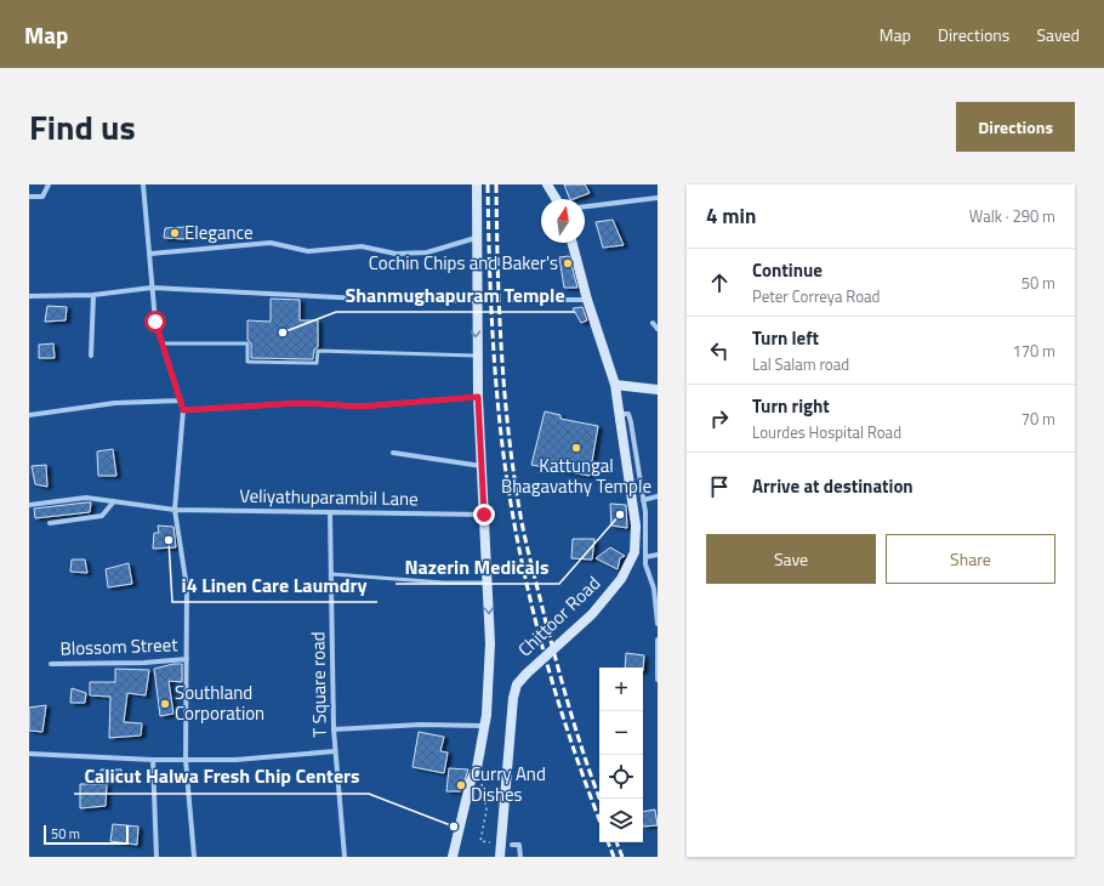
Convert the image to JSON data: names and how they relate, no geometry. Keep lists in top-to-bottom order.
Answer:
{
  "streets": {
    "street": [
      "Veliyathuparambil Lane",
      "Chittoor Road",
      "Blossom Street",
      "T Square road"
    ]
  },
  "crossings": [
    ["Veliyathuparambil Lane", "T Square road"]
  ],
  "places": [
    "Elegance",
    "Cochin Chips and Baker's",
    "Shanmughapuram Temple",
    "Kattungal Bhagavathy Temple",
    "Nazerin Medicals",
    "i4 Linen Care Laumdry",
    "Southland Corporation",
    "Curry And Dishes",
    "Calicut Halwa Fresh Chip Centers"
  ],
  "scale_bar": "50 m",
  "north": "top",
  "page": {
    "header": "Map",
    "nav": ["Map", "Directions", "Saved"],
    "title": "Find us",
    "buttons": [
      "Directions",
      ["Save", "Share"]
    ],
    "heading": ["4 min", "Walk · 290 m"],
    "list": [
      ["Continue", "Peter Correya Road", "50 m"],
      ["Turn left", "Lal Salam road", "170 m"],
      ["Turn right", "Lourdes Hospital Road", "70 m"],
      "Arrive at destination"
    ],
    "map_buttons": ["+", "−"],
    "scale": "50 m"
  }
}
